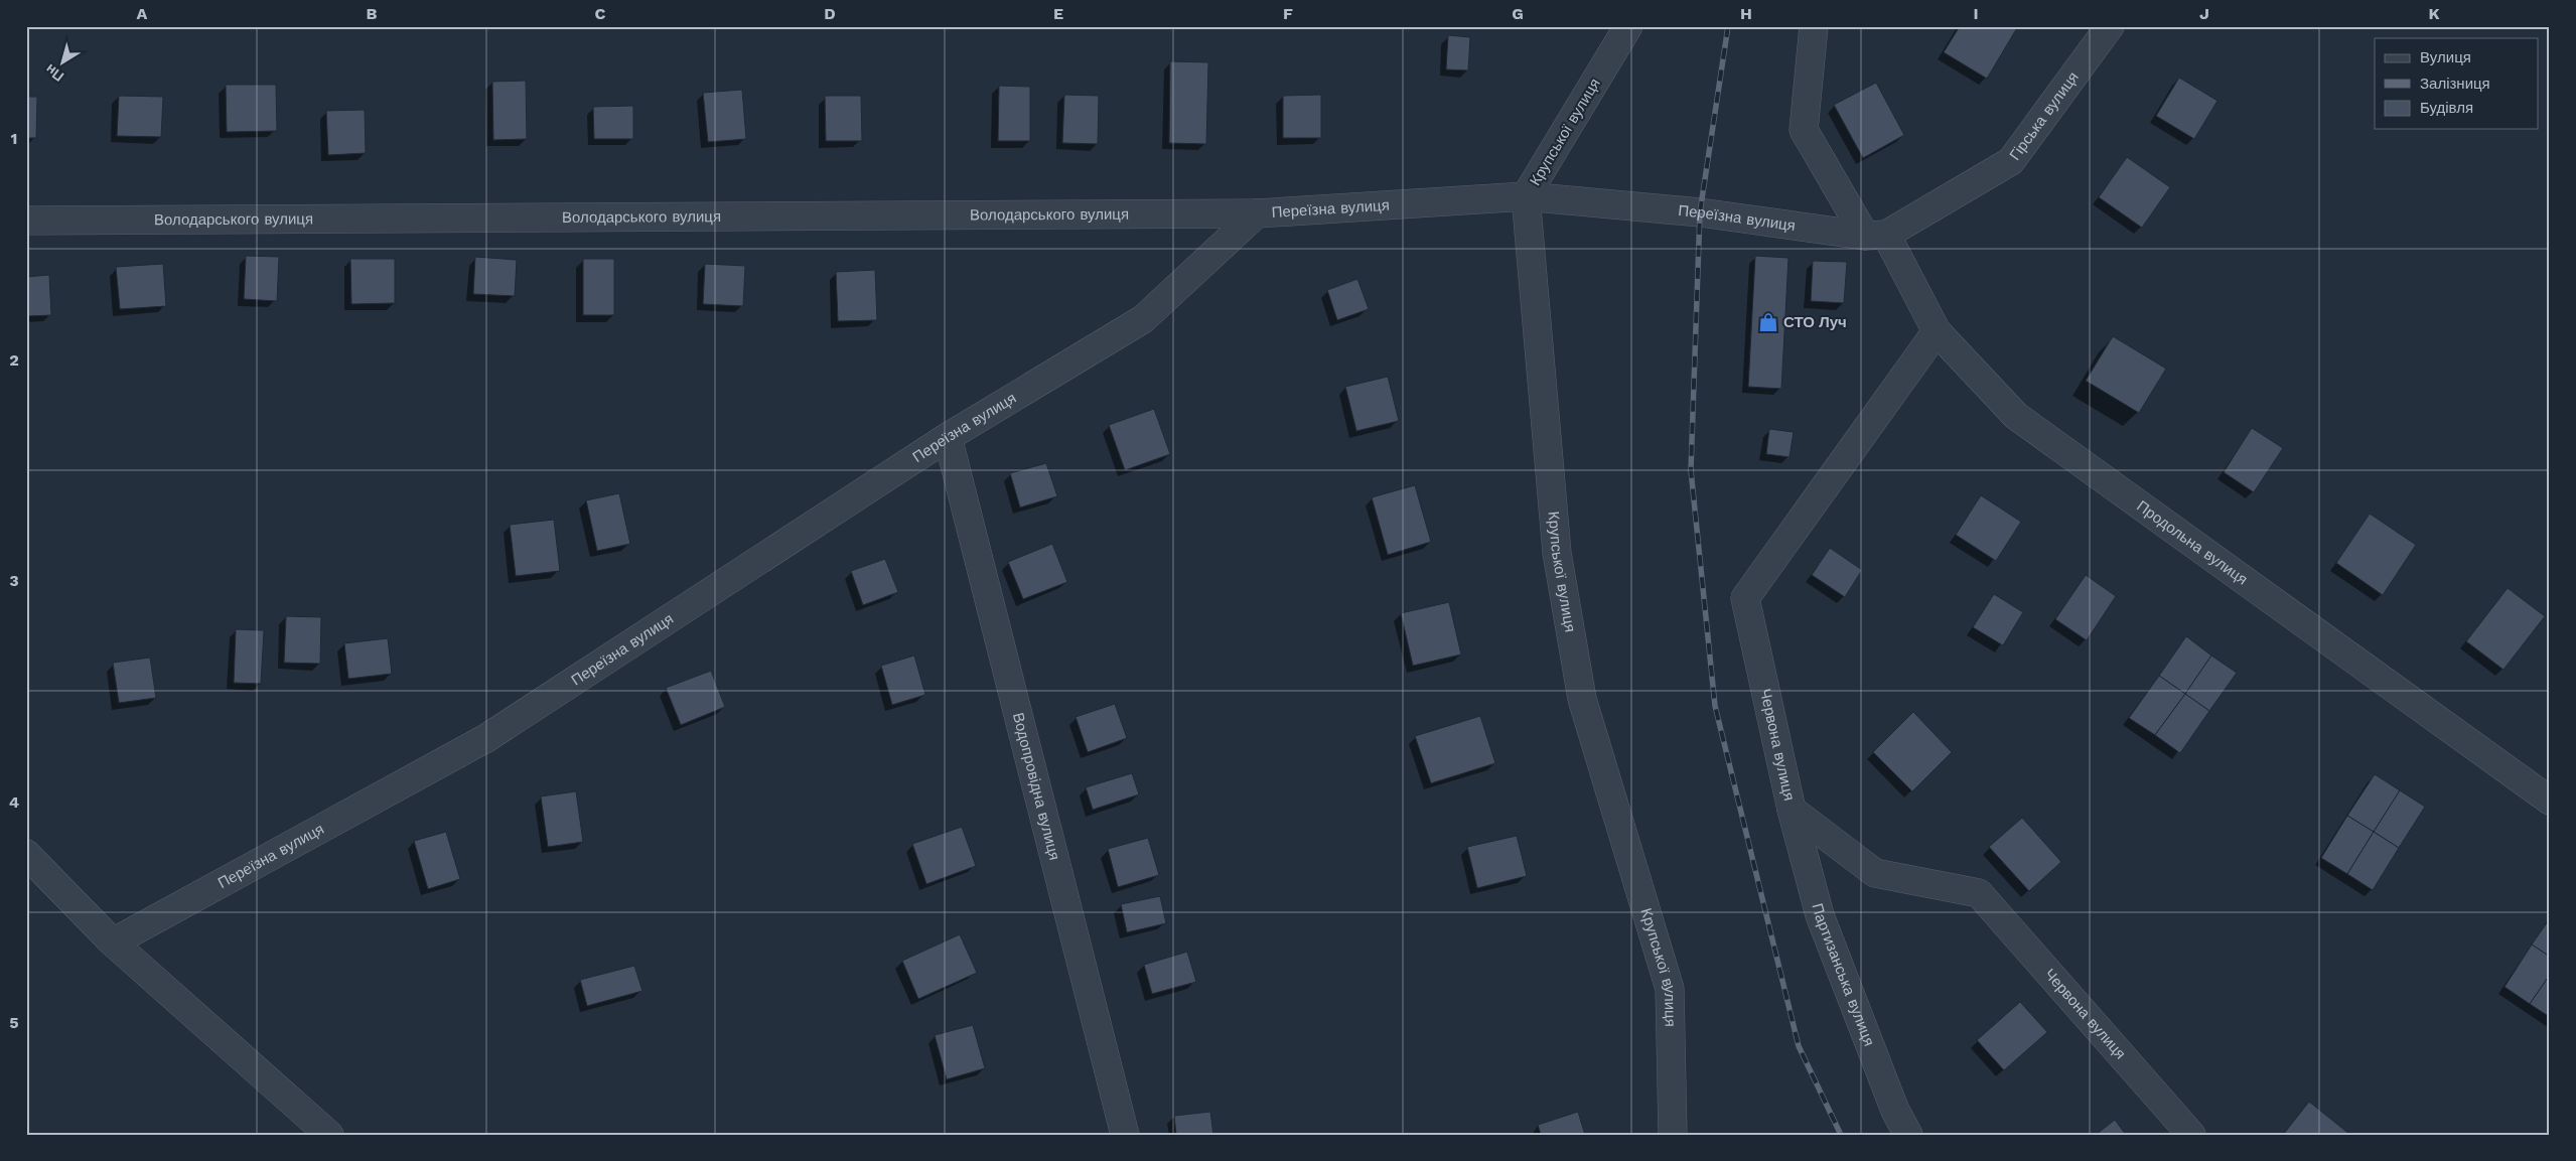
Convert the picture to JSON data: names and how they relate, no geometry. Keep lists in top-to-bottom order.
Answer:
{
  "streets": {
    "street": [
      "Гірська вулиця",
      "Крупської вулиця",
      "Переїзна вулиця",
      "Володарського вулиця",
      "Продольна вулиця",
      "Червона вулиця",
      "Водопровідна вулиця",
      "Партизанська вулиця"
    ]
  },
  "crossings": [
    ["Гірська вулиця", "Переїзна вулиця"],
    ["Гірська вулиця", "Продольна вулиця"],
    ["Крупської вулиця", "Переїзна вулиця"],
    ["Переїзна вулиця", "Володарського вулиця"],
    ["Переїзна вулиця", "Продольна вулиця"],
    ["Переїзна вулиця", "Водопровідна вулиця"],
    ["Продольна вулиця", "Червона вулиця"],
    ["Червона вулиця", "Партизанська вулиця"]
  ],
  "places": {
    "shop": ["СТО Луч"]
  },
  "legend": ["Вулиця", "Залізниця", "Будівля"],
  "north": "bottom left",
  "grid": {
    "columns": [
      "A",
      "B",
      "C",
      "D",
      "E",
      "F",
      "G",
      "H",
      "I",
      "J",
      "K"
    ],
    "rows": [
      "1",
      "2",
      "3",
      "4",
      "5"
    ]
  }
}
